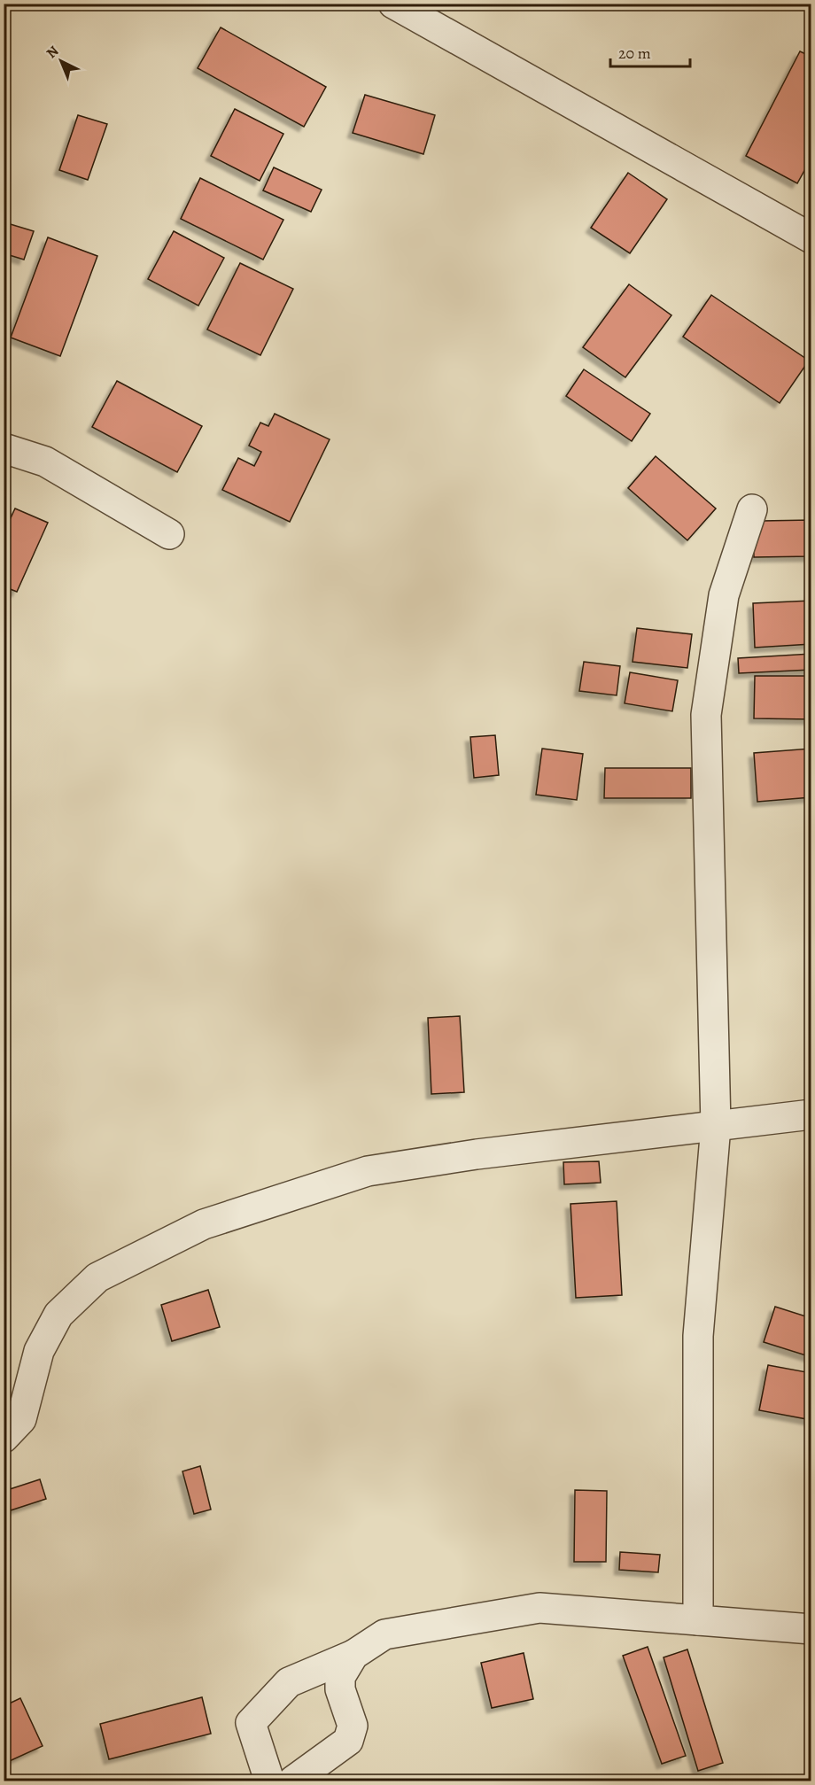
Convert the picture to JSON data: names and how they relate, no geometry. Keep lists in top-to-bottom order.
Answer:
{
  "scale_bar": "20 m",
  "north": "top left"
}
